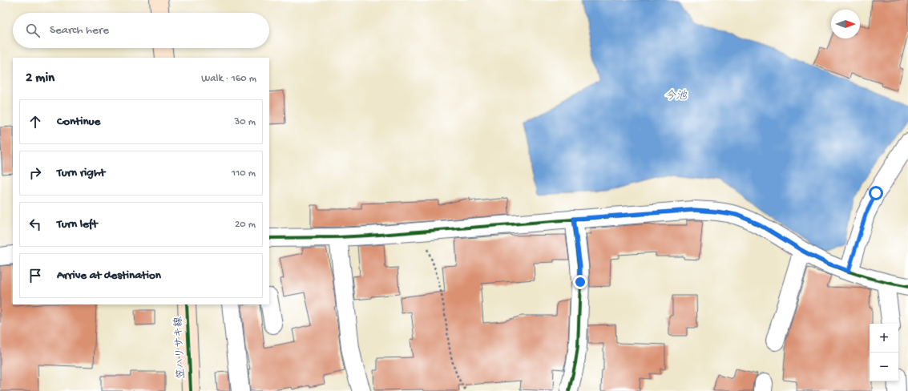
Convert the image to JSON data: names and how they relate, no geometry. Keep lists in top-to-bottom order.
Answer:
{
  "streets": {
    "street": ["笠ハリサキ線"]
  },
  "water": ["今池"],
  "north": "right",
  "page": {
    "search": "Search here",
    "heading": ["2 min", "Walk · 160 m"],
    "list": [
      ["Continue", "30 m"],
      ["Turn right", "110 m"],
      ["Turn left", "20 m"],
      "Arrive at destination"
    ],
    "map_buttons": ["+", "−"]
  }
}
